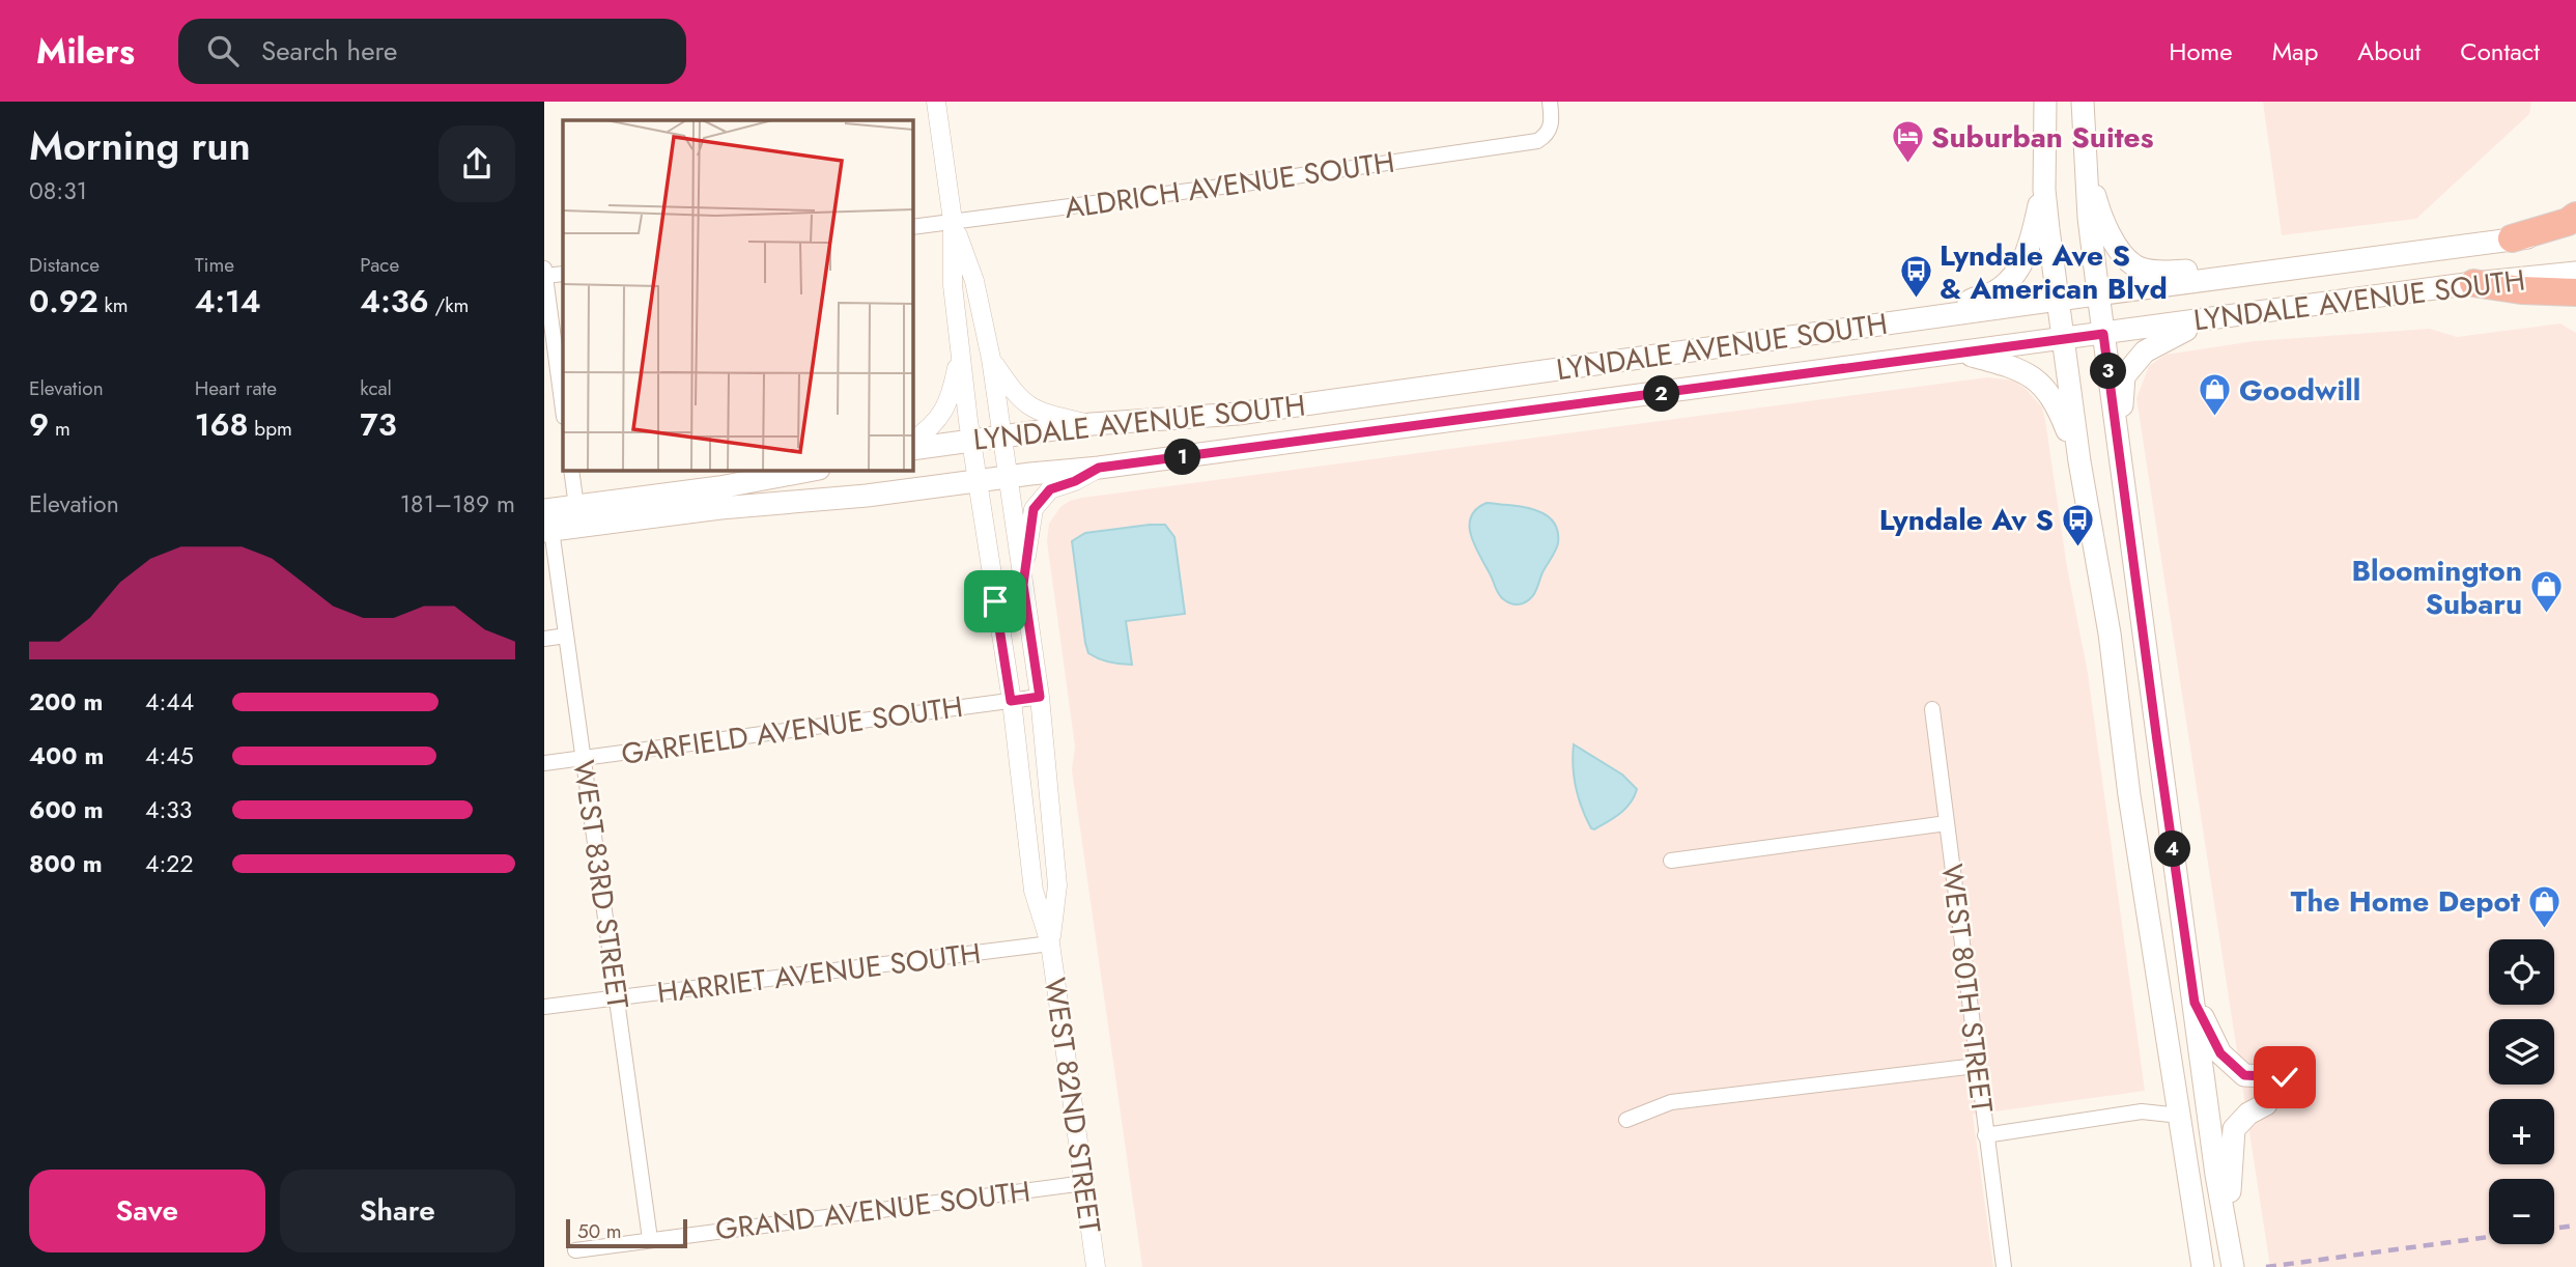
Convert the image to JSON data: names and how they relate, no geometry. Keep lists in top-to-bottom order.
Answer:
{
  "streets": {
    "main road": ["LYNDALE AVENUE SOUTH"],
    "street": [
      "ALDRICH AVENUE SOUTH",
      "GARFIELD AVENUE SOUTH",
      "WEST 83RD STREET",
      "HARRIET AVENUE SOUTH",
      "WEST 80TH STREET",
      "WEST 82ND STREET",
      "GRAND AVENUE SOUTH"
    ]
  },
  "crossings": [
    ["ALDRICH AVENUE SOUTH", "WEST 82ND STREET"],
    ["LYNDALE AVENUE SOUTH", "WEST 83RD STREET"],
    ["LYNDALE AVENUE SOUTH", "WEST 82ND STREET"],
    ["GARFIELD AVENUE SOUTH", "WEST 83RD STREET"],
    ["GARFIELD AVENUE SOUTH", "WEST 82ND STREET"],
    ["WEST 83RD STREET", "HARRIET AVENUE SOUTH"],
    ["WEST 83RD STREET", "GRAND AVENUE SOUTH"],
    ["HARRIET AVENUE SOUTH", "WEST 82ND STREET"],
    ["WEST 82ND STREET", "GRAND AVENUE SOUTH"]
  ],
  "places": {
    "hotel": ["Suburban Suites"],
    "bus stop": ["Lyndale Ave S & American Blvd", "Lyndale Av S"],
    "shop": ["Goodwill", "Bloomington Subaru", "The Home Depot"]
  },
  "scale_bar": "50 m",
  "page": {
    "header": "Milers",
    "search": "Search here",
    "nav": [
      "Home",
      "Map",
      "About",
      "Contact"
    ],
    "heading": ["Morning run", "08:31"],
    "stats": [
      ["Distance", "0.92 km"],
      ["Time", "4:14"],
      ["Pace", "4:36 /km"],
      ["Elevation", "9 m"],
      ["Heart rate", "168 bpm"],
      ["kcal", "73"]
    ],
    "pins": [
      "3",
      "2",
      "1",
      "4"
    ],
    "chart": ["Elevation", "181–189 m"],
    "list": [
      {
        "name": "200 m",
        "note": "4:44"
      },
      {
        "name": "400 m",
        "note": "4:45"
      },
      {
        "name": "600 m",
        "note": "4:33"
      },
      {
        "name": "800 m",
        "note": "4:22"
      }
    ],
    "map_buttons": ["+", "−"],
    "buttons": ["Save", "Share"],
    "scale": "50 m"
  }
}
